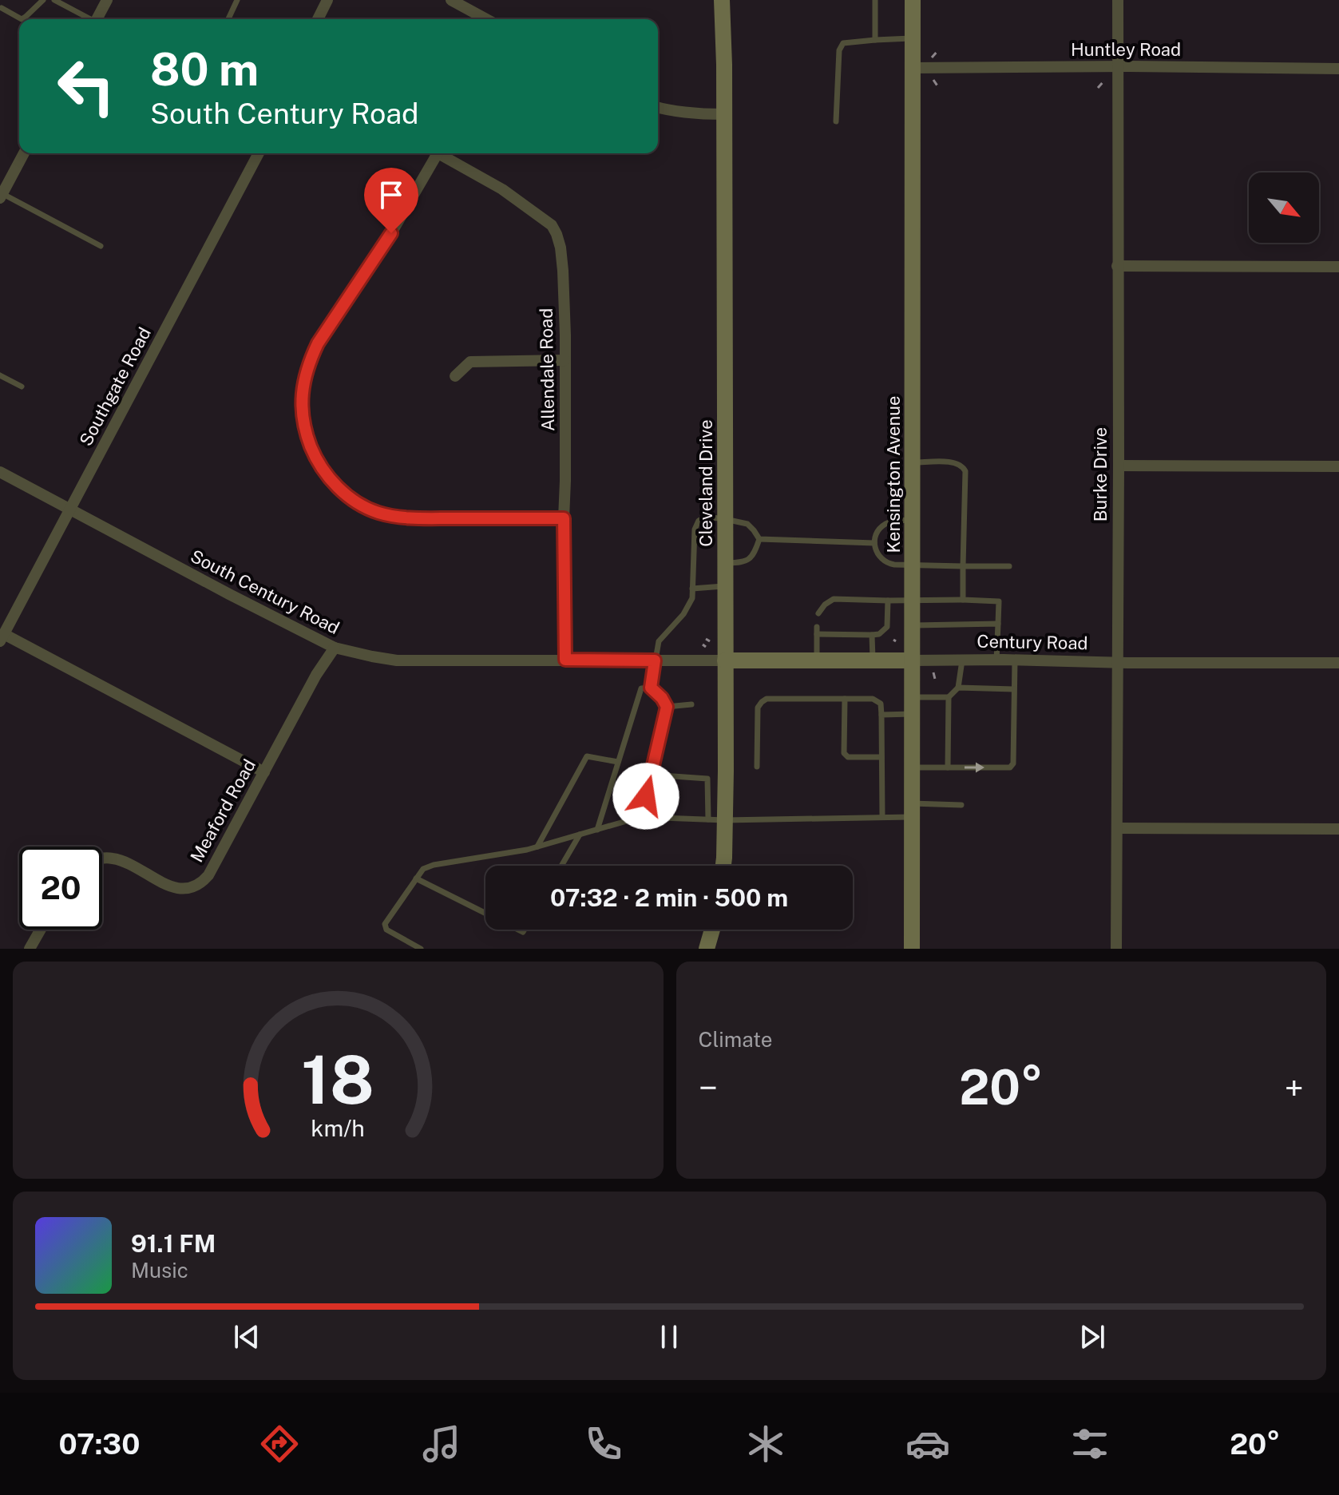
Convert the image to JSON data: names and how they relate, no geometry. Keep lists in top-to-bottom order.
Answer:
{
  "streets": {
    "street": [
      "Huntley Road",
      "Allendale Road",
      "Southgate Road",
      "Kensington Avenue",
      "Burke Drive",
      "Cleveland Drive",
      "South Century Road",
      "Century Road",
      "Meaford Road"
    ]
  },
  "crossings": [
    ["Huntley Road", "Kensington Avenue"],
    ["Huntley Road", "Burke Drive"],
    ["Allendale Road", "South Century Road"],
    ["Southgate Road", "South Century Road"],
    ["Kensington Avenue", "Century Road"],
    ["Burke Drive", "Century Road"],
    ["Cleveland Drive", "South Century Road"],
    ["Cleveland Drive", "Century Road"],
    ["South Century Road", "Century Road"],
    ["South Century Road", "Meaford Road"]
  ],
  "north": "bottom right",
  "page": {
    "turn": ["80 m", "South Century Road"],
    "limit": "20",
    "trip": "07:32 · 2 min · 500 m",
    "tile": "Climate",
    "heat": ["−", "20°", "+"],
    "song": ["91.1 FM", "Music"],
    "tabs": ["07:30", "20°"],
    "gauge": ["18", "km/h"]
  }
}
